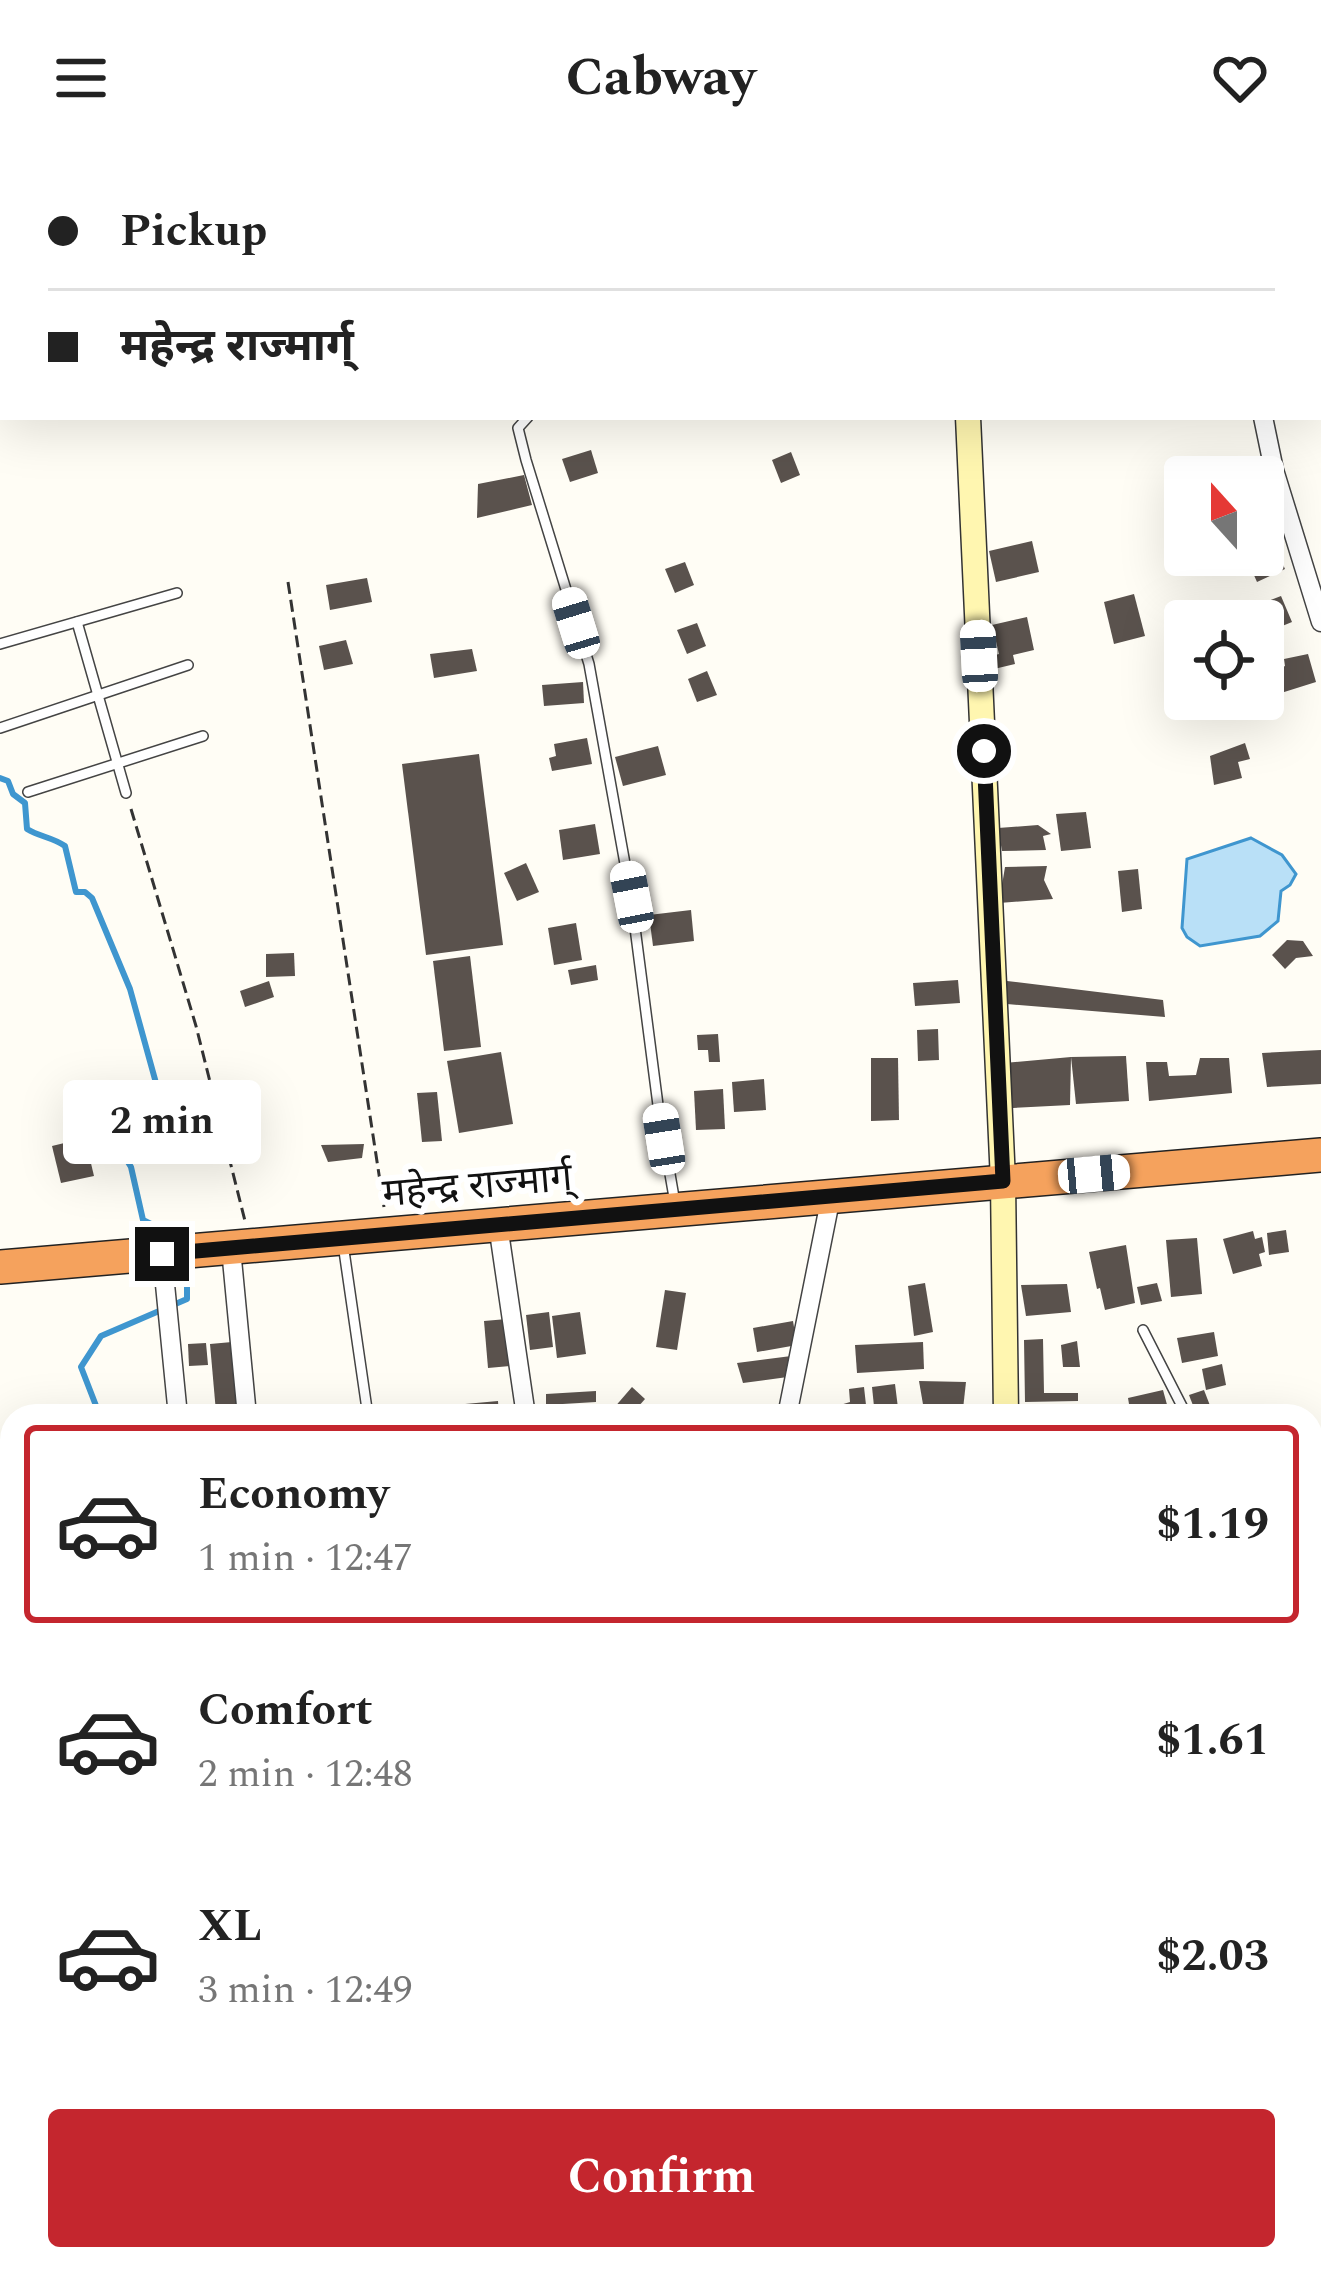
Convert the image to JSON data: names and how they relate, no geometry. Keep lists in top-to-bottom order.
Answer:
{
  "streets": {
    "highway": ["महेन्द्र राज्मार्ग्"]
  },
  "north": "top",
  "page": {
    "header": "Cabway",
    "banner": ["Pickup", "महेन्द्र राज्मार्ग्"],
    "bubble": "2 min",
    "list": [
      {
        "name": "Economy",
        "note": "1 min · 12:47",
        "value": "$1.19"
      },
      {
        "name": "Comfort",
        "note": "2 min · 12:48",
        "value": "$1.61"
      },
      {
        "name": "XL",
        "note": "3 min · 12:49",
        "value": "$2.03"
      }
    ],
    "buttons": "Confirm"
  }
}
